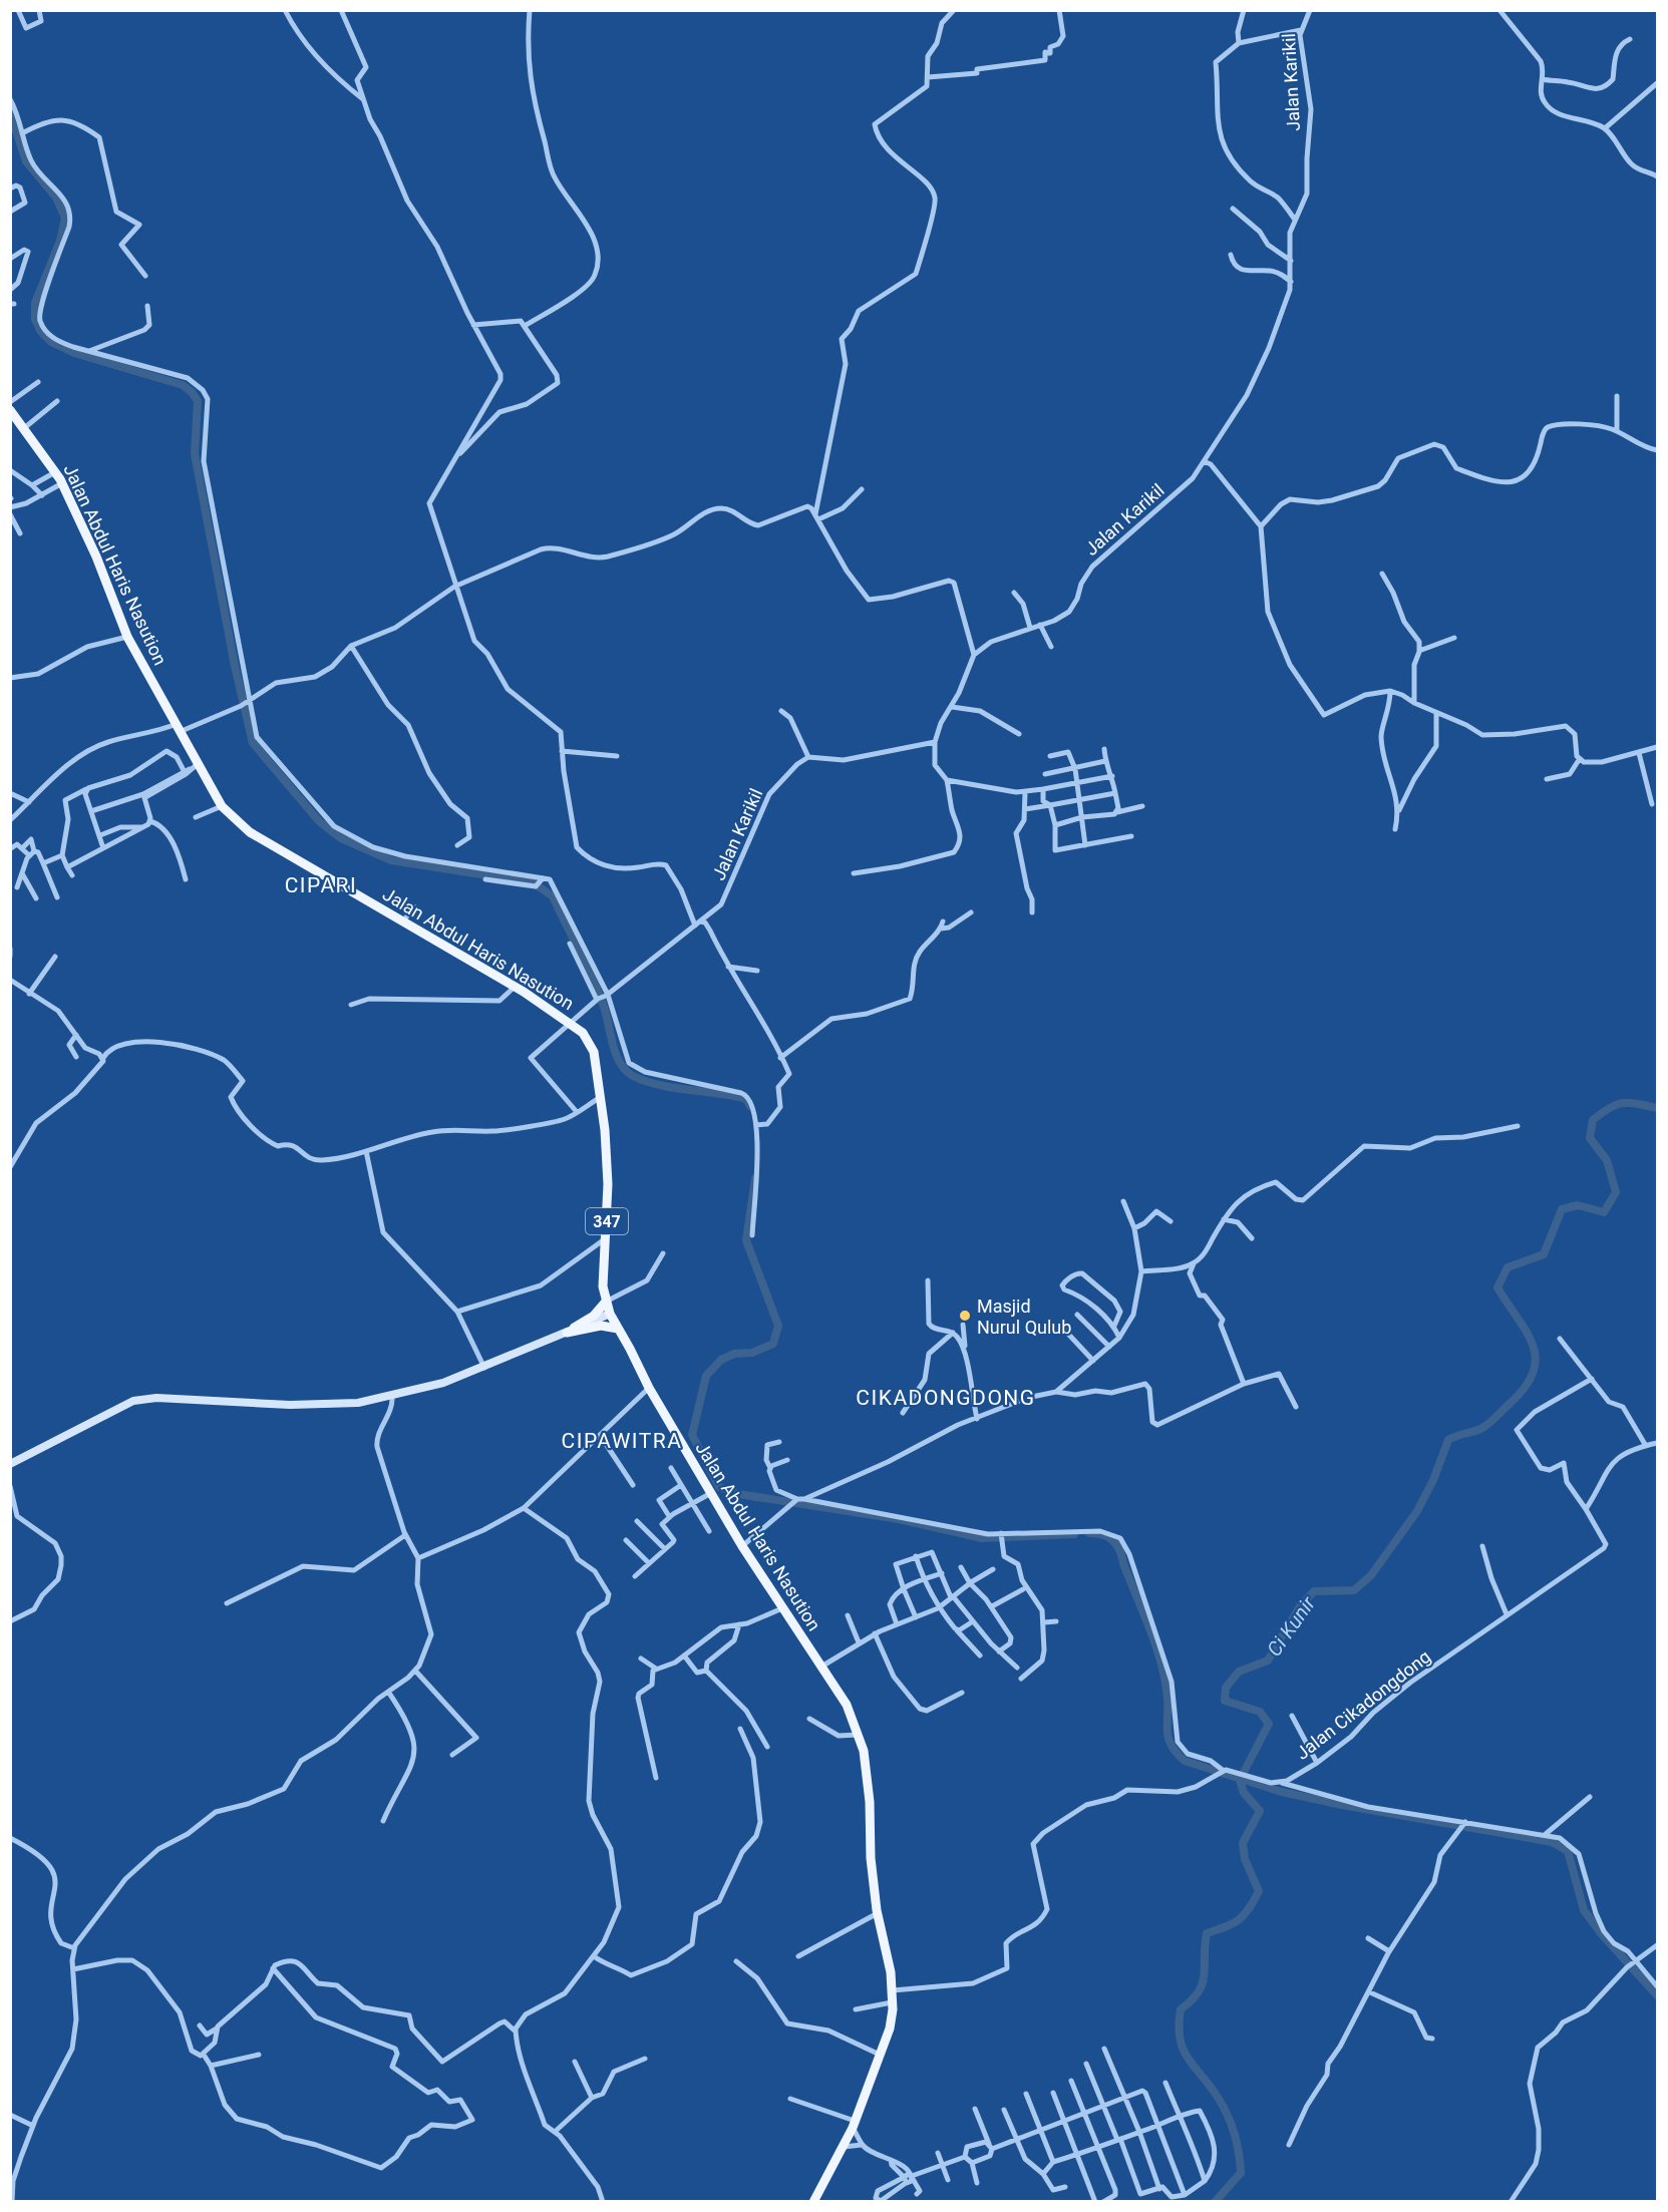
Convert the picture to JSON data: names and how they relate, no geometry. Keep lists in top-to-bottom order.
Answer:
{
  "streets": {
    "main road": ["Jalan Abdul Haris Nasution", "347"],
    "street": ["Jalan Karikil", "Jalan Cikadongdong"]
  },
  "districts": ["CIPARI", "CIKADONGDONG", "CIPAWITRA"],
  "water": ["Ci Kunir"],
  "places": ["Masjid Nurul Qulub"]
}
